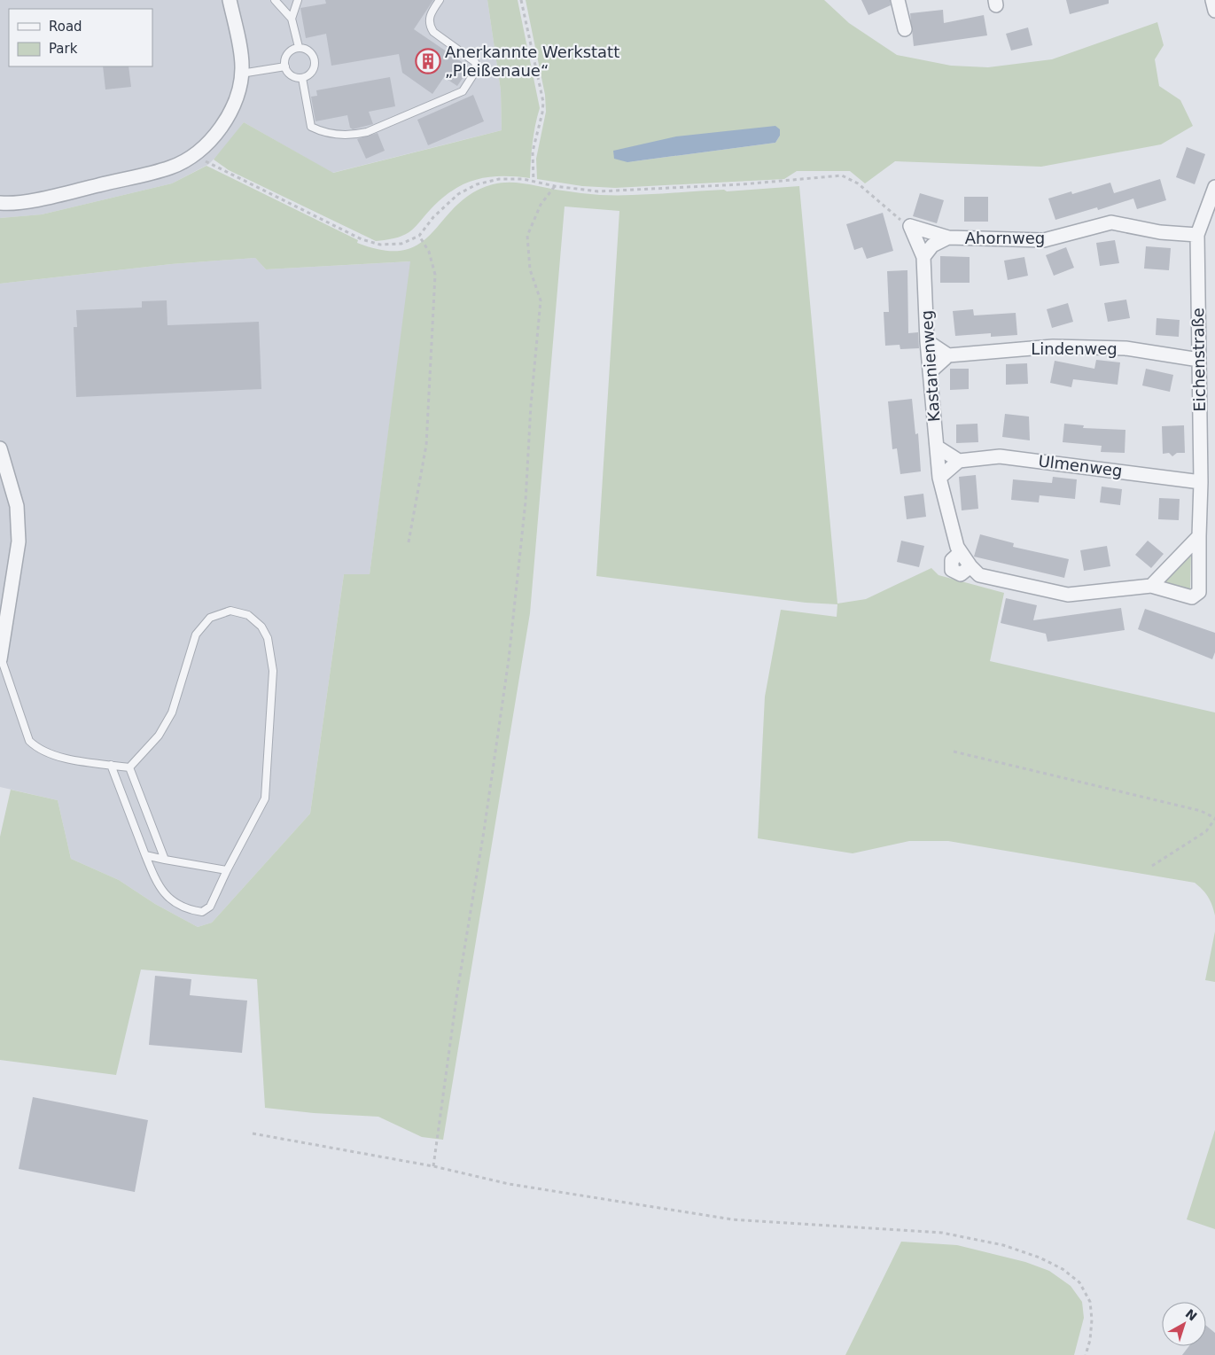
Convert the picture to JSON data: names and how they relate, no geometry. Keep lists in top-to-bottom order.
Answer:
{
  "streets": {
    "street": [
      "Ahornweg",
      "Lindenweg",
      "Eichenstraße",
      "Kastanienweg",
      "Ulmenweg"
    ]
  },
  "crossings": [
    ["Ahornweg", "Eichenstraße"],
    ["Ahornweg", "Kastanienweg"],
    ["Lindenweg", "Eichenstraße"],
    ["Eichenstraße", "Kastanienweg"],
    ["Eichenstraße", "Ulmenweg"]
  ],
  "places": {
    "building": ["Anerkannte Werkstatt „Pleißenaue“"]
  },
  "legend": ["Road", "Park"],
  "north": "top right"
}
